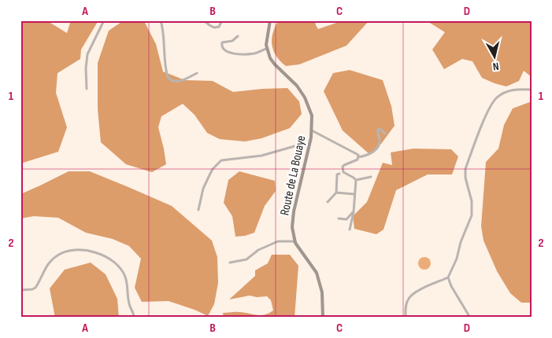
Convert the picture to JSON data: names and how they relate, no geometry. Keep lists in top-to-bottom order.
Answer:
{
  "streets": {
    "main road": ["Route de La Bouaye"]
  },
  "north": "bottom",
  "grid": {
    "columns": [
      "A",
      "B",
      "C",
      "D"
    ],
    "rows": ["1", "2"]
  }
}
